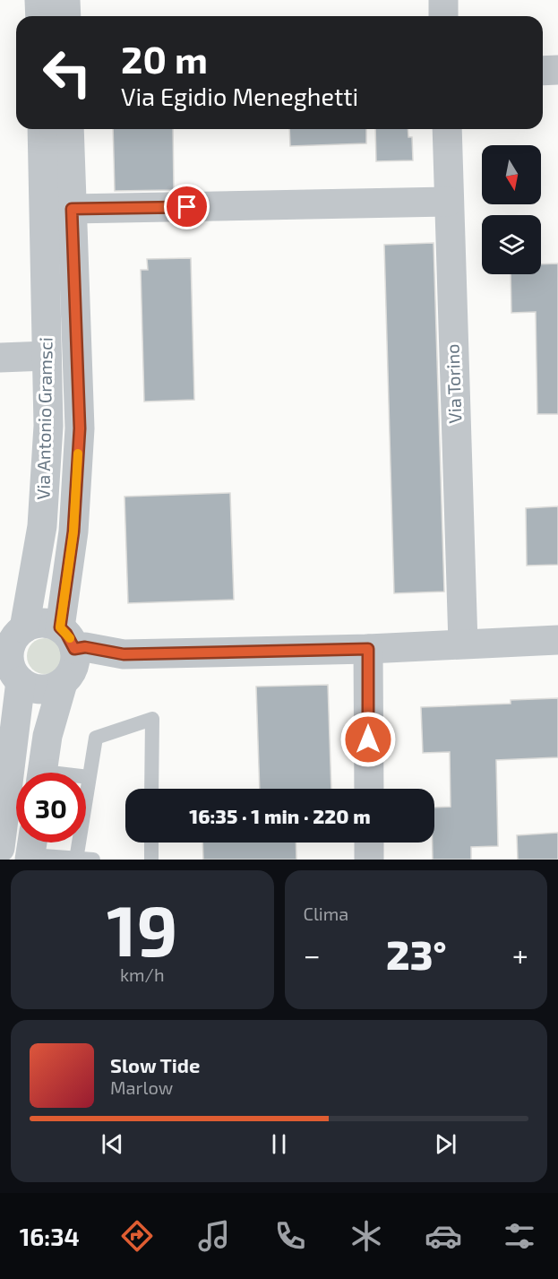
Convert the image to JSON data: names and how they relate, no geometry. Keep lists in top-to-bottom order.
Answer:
{
  "streets": {
    "street": ["Via Torino", "Via Antonio Gramsci"]
  },
  "north": "bottom",
  "page": {
    "turn": ["20 m", "Via Egidio Meneghetti"],
    "limit": "30",
    "trip": "16:35 · 1 min · 220 m",
    "tile": [
      ["19", "km/h"],
      "Clima"
    ],
    "heat": ["−", "23°", "+"],
    "song": ["Slow Tide", "Marlow"],
    "tabs": "16:34"
  }
}
